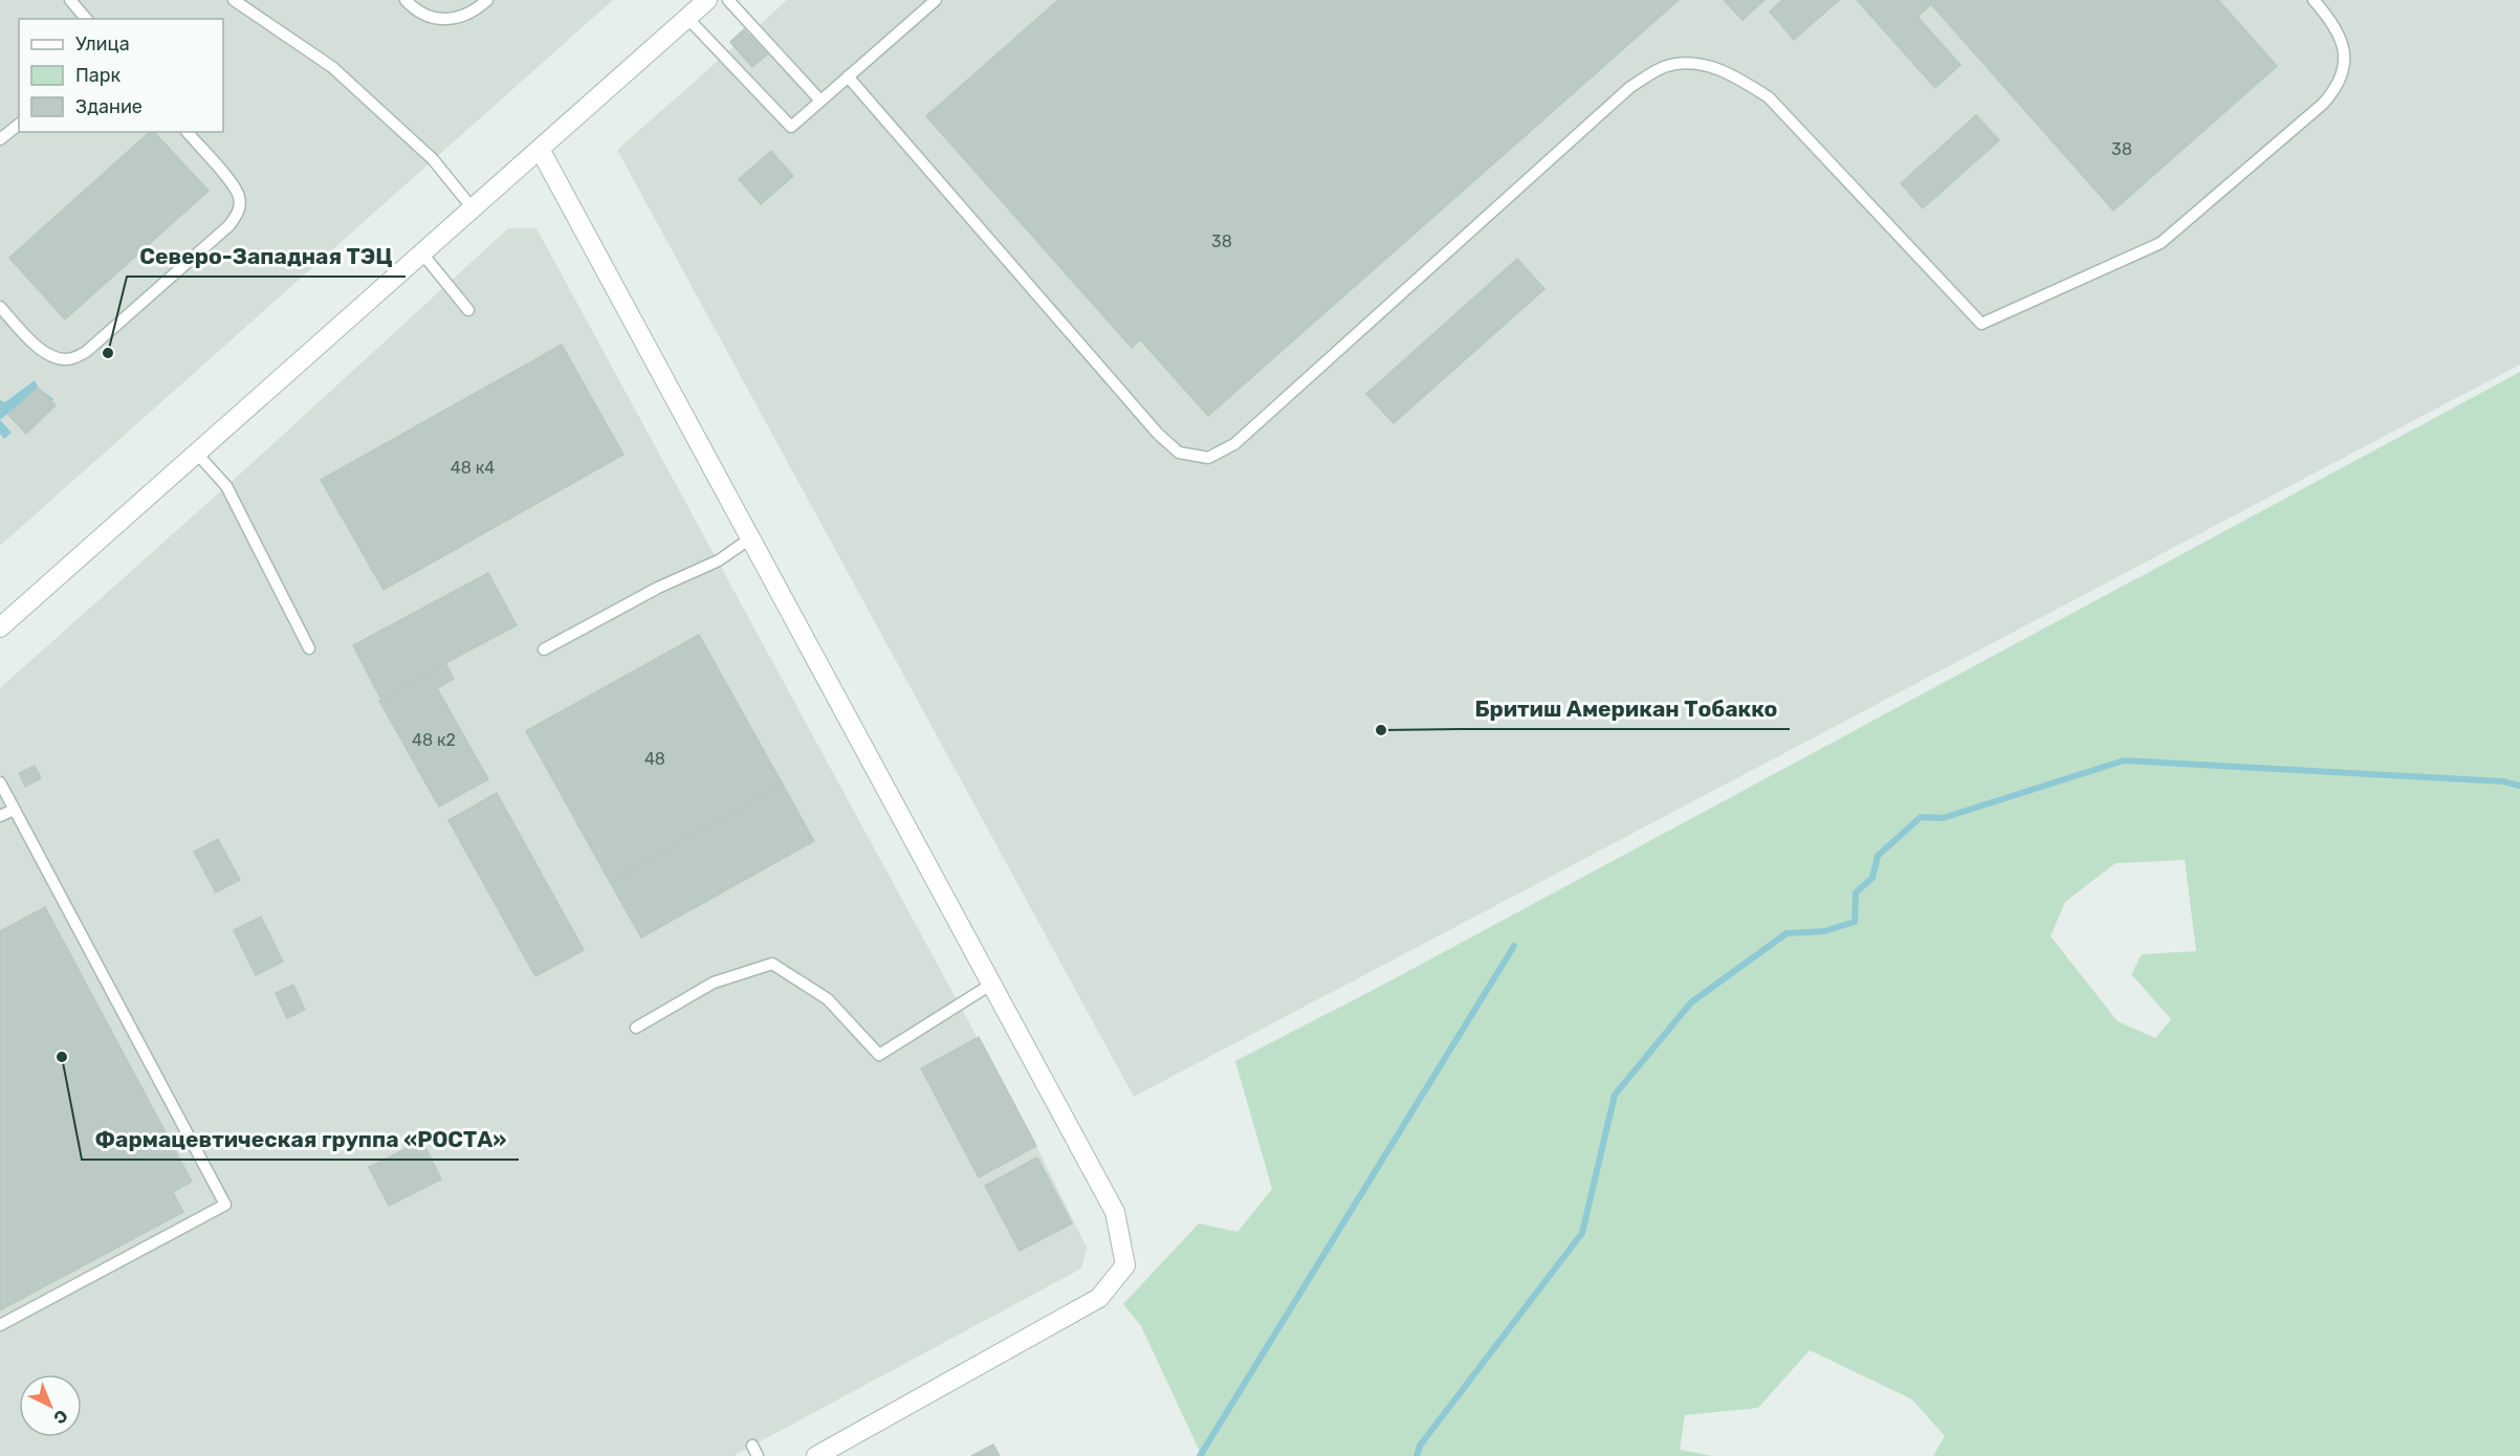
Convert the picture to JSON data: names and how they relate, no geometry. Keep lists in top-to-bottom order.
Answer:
{
  "places": ["Северо-Западная ТЭЦ", "Бритиш Американ Тобакко", "Фармацевтическая группа «РОСТА»"],
  "house_numbers": [
    "38",
    "38",
    "48 к4",
    "48 к2",
    "48"
  ],
  "legend": ["Улица", "Парк", "Здание"],
  "north": "bottom right"
}
